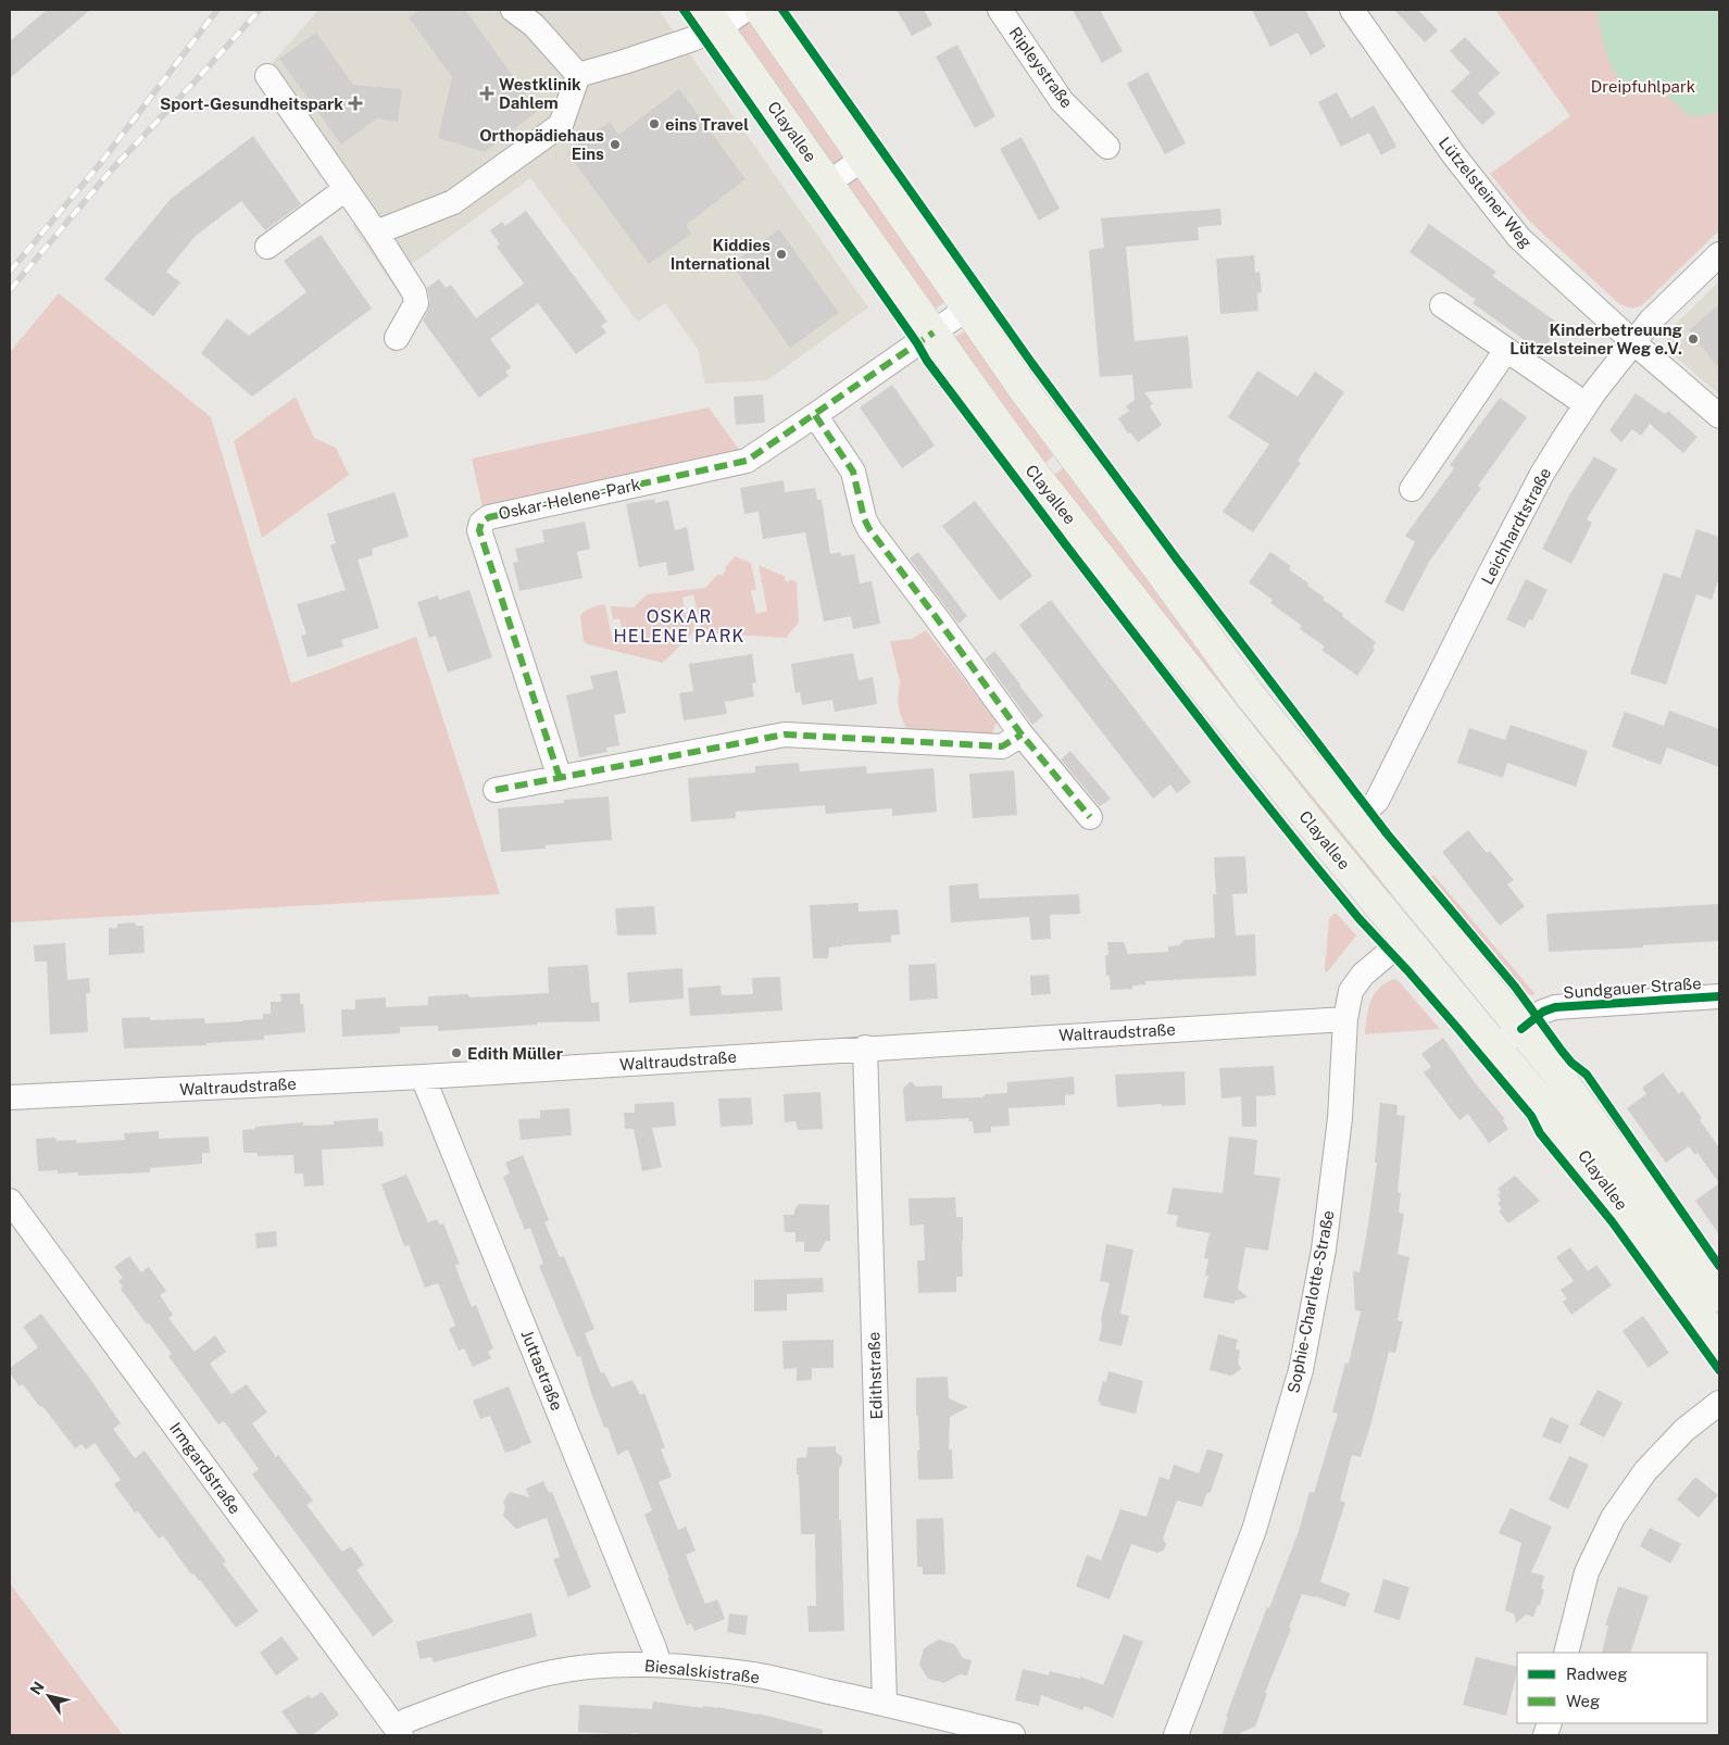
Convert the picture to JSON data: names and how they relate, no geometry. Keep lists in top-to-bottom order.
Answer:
{
  "streets": {
    "main road": ["Clayallee"],
    "street": [
      "Ripleystraße",
      "Lützelsteiner Weg",
      "Oskar-Helene-Park",
      "Leichhardtstraße",
      "Sundgauer Straße",
      "Waltraudstraße",
      "Sophie-Charlotte-Straße",
      "Juttastraße",
      "Edithstraße",
      "Irmgardstraße",
      "Biesalskistraße"
    ]
  },
  "crossings": [
    ["Clayallee", "Oskar-Helene-Park"],
    ["Clayallee", "Leichhardtstraße"],
    ["Clayallee", "Sundgauer Straße"],
    ["Clayallee", "Sophie-Charlotte-Straße"],
    ["Lützelsteiner Weg", "Leichhardtstraße"],
    ["Waltraudstraße", "Sophie-Charlotte-Straße"],
    ["Waltraudstraße", "Juttastraße"],
    ["Waltraudstraße", "Edithstraße"],
    ["Juttastraße", "Biesalskistraße"],
    ["Edithstraße", "Biesalskistraße"],
    ["Irmgardstraße", "Biesalskistraße"]
  ],
  "districts": ["OSKAR HELENE PARK"],
  "parks": ["Dreipfuhlpark"],
  "places": {
    "health": ["Westklinik Dahlem", "Sport-Gesundheitspark"],
    "other": [
      "eins Travel",
      "Orthopädiehaus Eins",
      "Kiddies International",
      "Kinderbetreuung Lützelsteiner Weg e.V.",
      "Edith Müller"
    ]
  },
  "legend": ["Radweg", "Weg"],
  "north": "top left"
}
